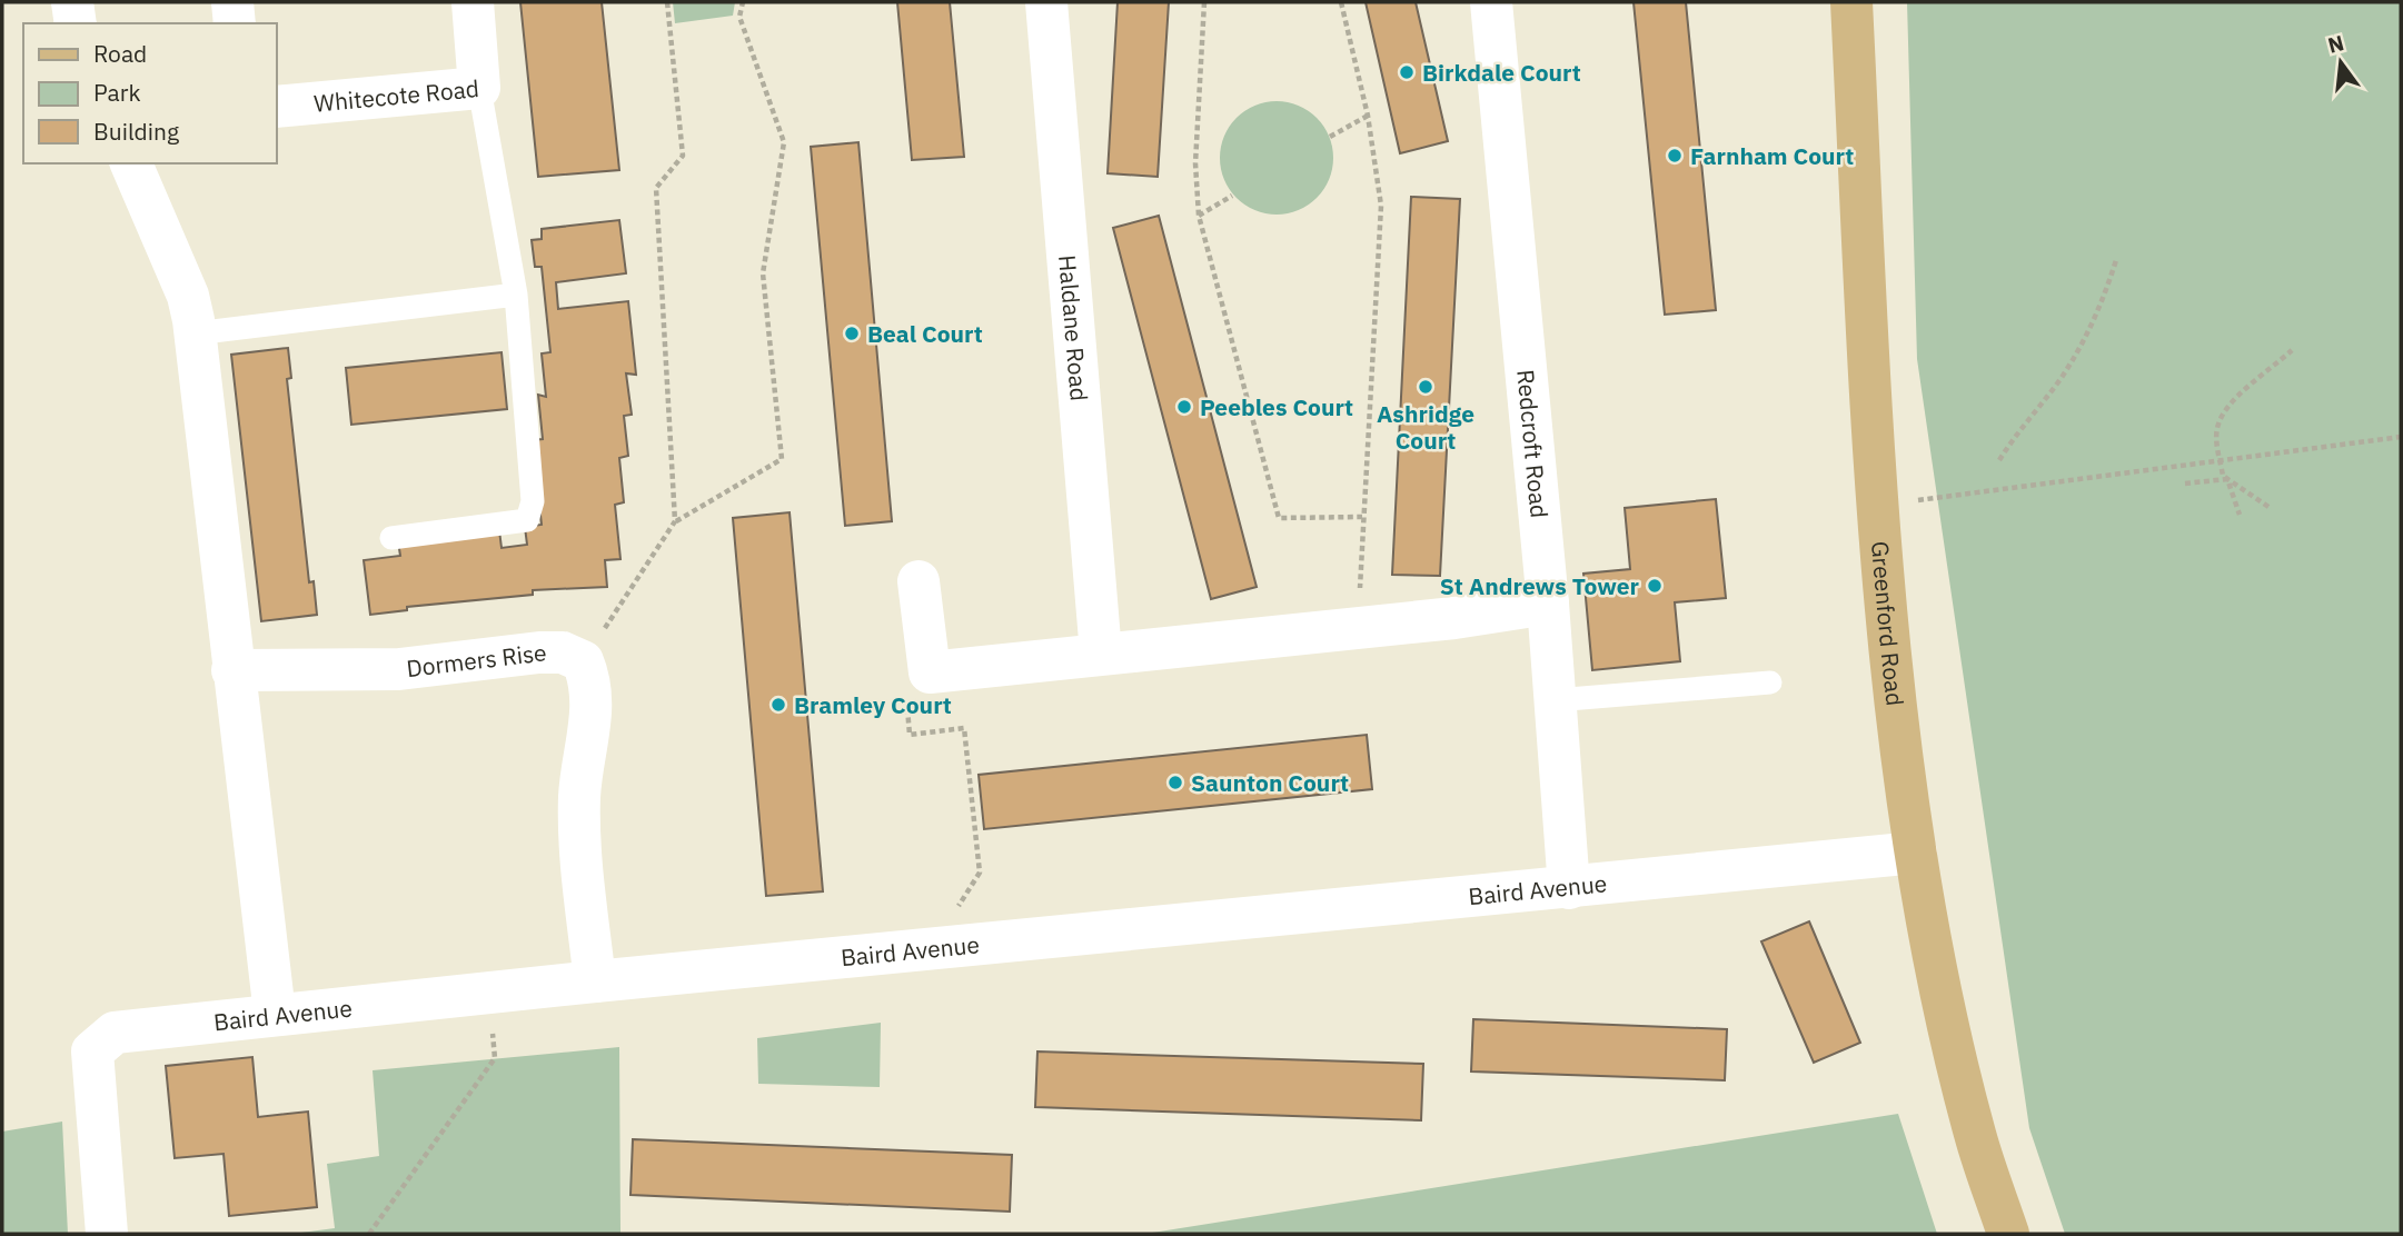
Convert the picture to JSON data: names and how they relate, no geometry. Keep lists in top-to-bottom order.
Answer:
{
  "streets": {
    "main road": ["Greenford Road"],
    "street": [
      "Whitecote Road",
      "Haldane Road",
      "Redcroft Road",
      "Dormers Rise",
      "Baird Avenue"
    ]
  },
  "crossings": [
    ["Redcroft Road", "Baird Avenue"],
    ["Greenford Road", "Baird Avenue"],
    ["Dormers Rise", "Baird Avenue"]
  ],
  "places": [
    "Birkdale Court",
    "Farnham Court",
    "Beal Court",
    "Ashridge Court",
    "Peebles Court",
    "St Andrews Tower",
    "Bramley Court",
    "Saunton Court"
  ],
  "legend": ["Road", "Park", "Building"],
  "north": "top"
}
